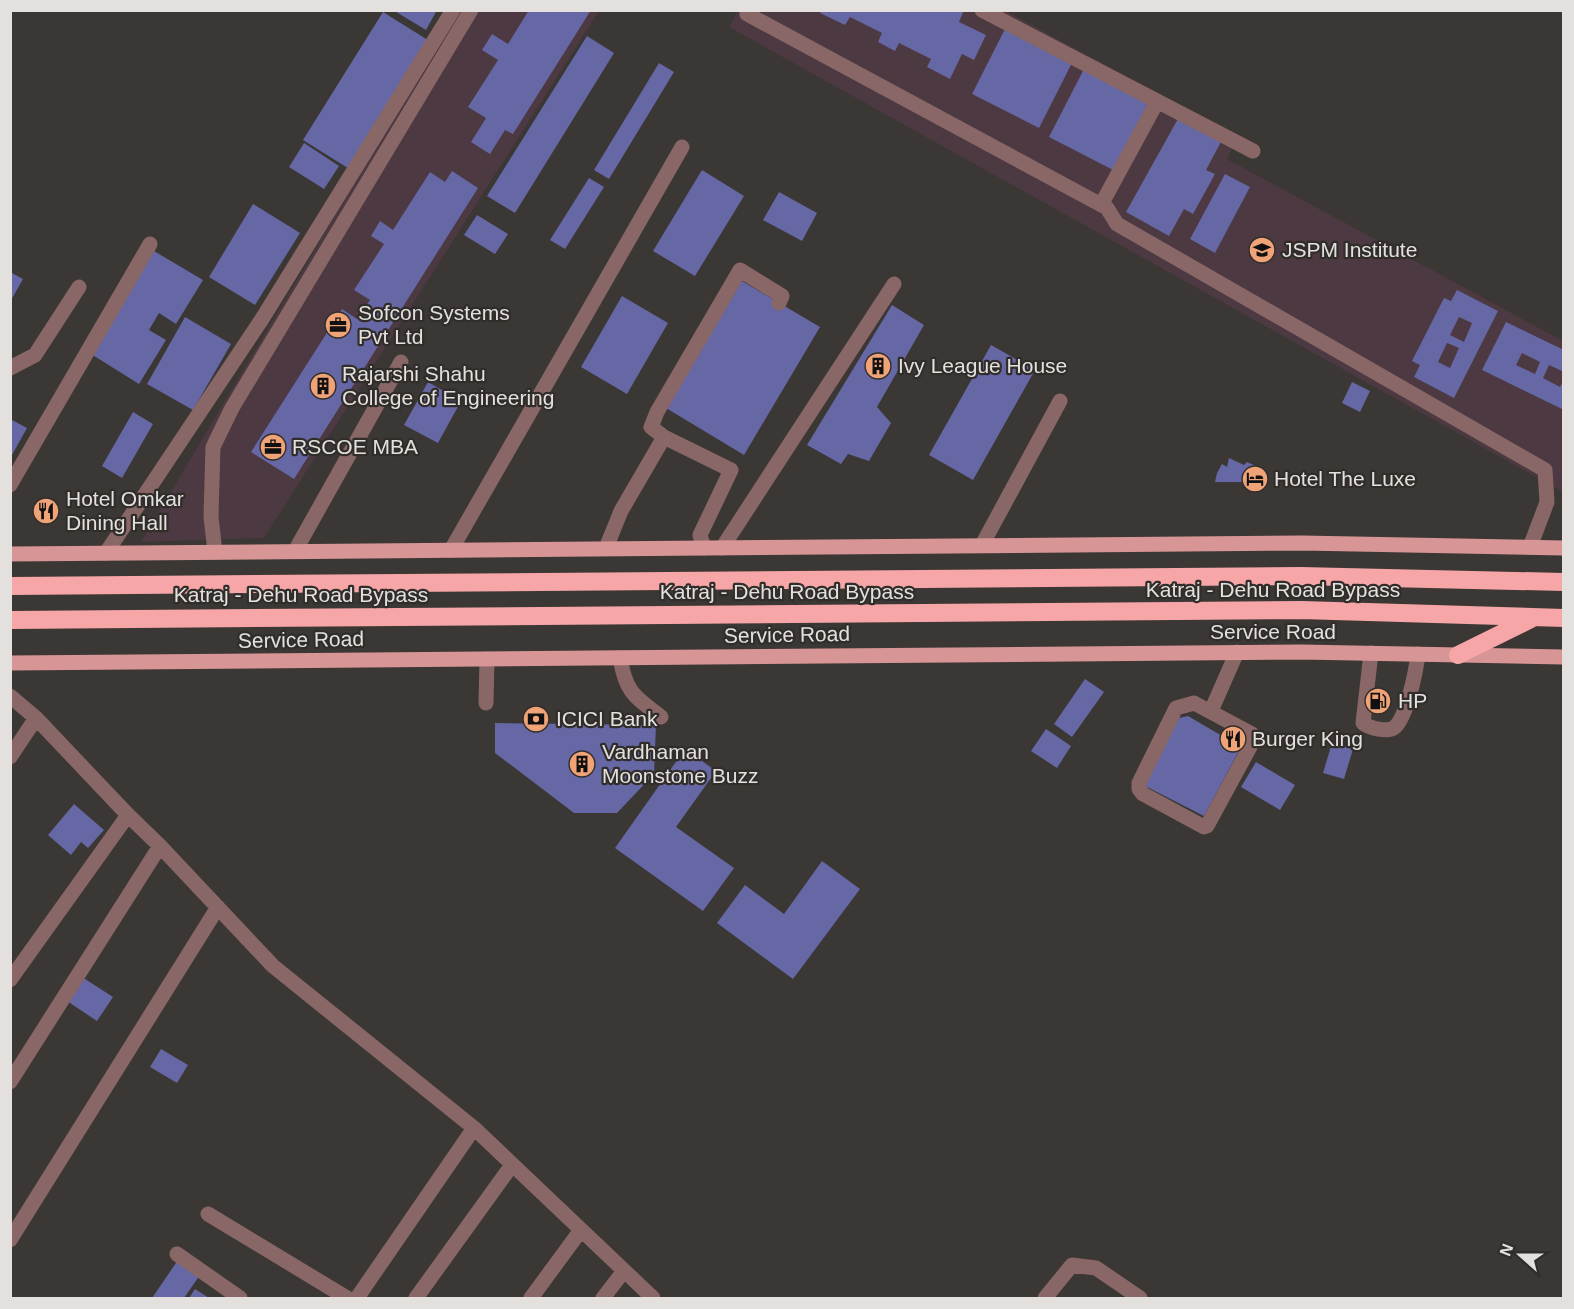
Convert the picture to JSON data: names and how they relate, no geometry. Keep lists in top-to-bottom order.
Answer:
{
  "streets": {
    "highway": ["Katraj - Dehu Road Bypass"],
    "main road": ["Service Road"]
  },
  "places": {
    "school or university": ["JSPM Institute"],
    "office": ["Sofcon Systems Pvt Ltd", "RSCOE MBA"],
    "building": ["Ivy League House", "Rajarshi Shahu College of Engineering", "Vardhaman Moonstone Buzz"],
    "hotel": ["Hotel The Luxe"],
    "restaurant": ["Hotel Omkar Dining Hall", "Burger King"],
    "fuel station": ["HP"],
    "bank": ["ICICI Bank"]
  },
  "north": "left"
}
